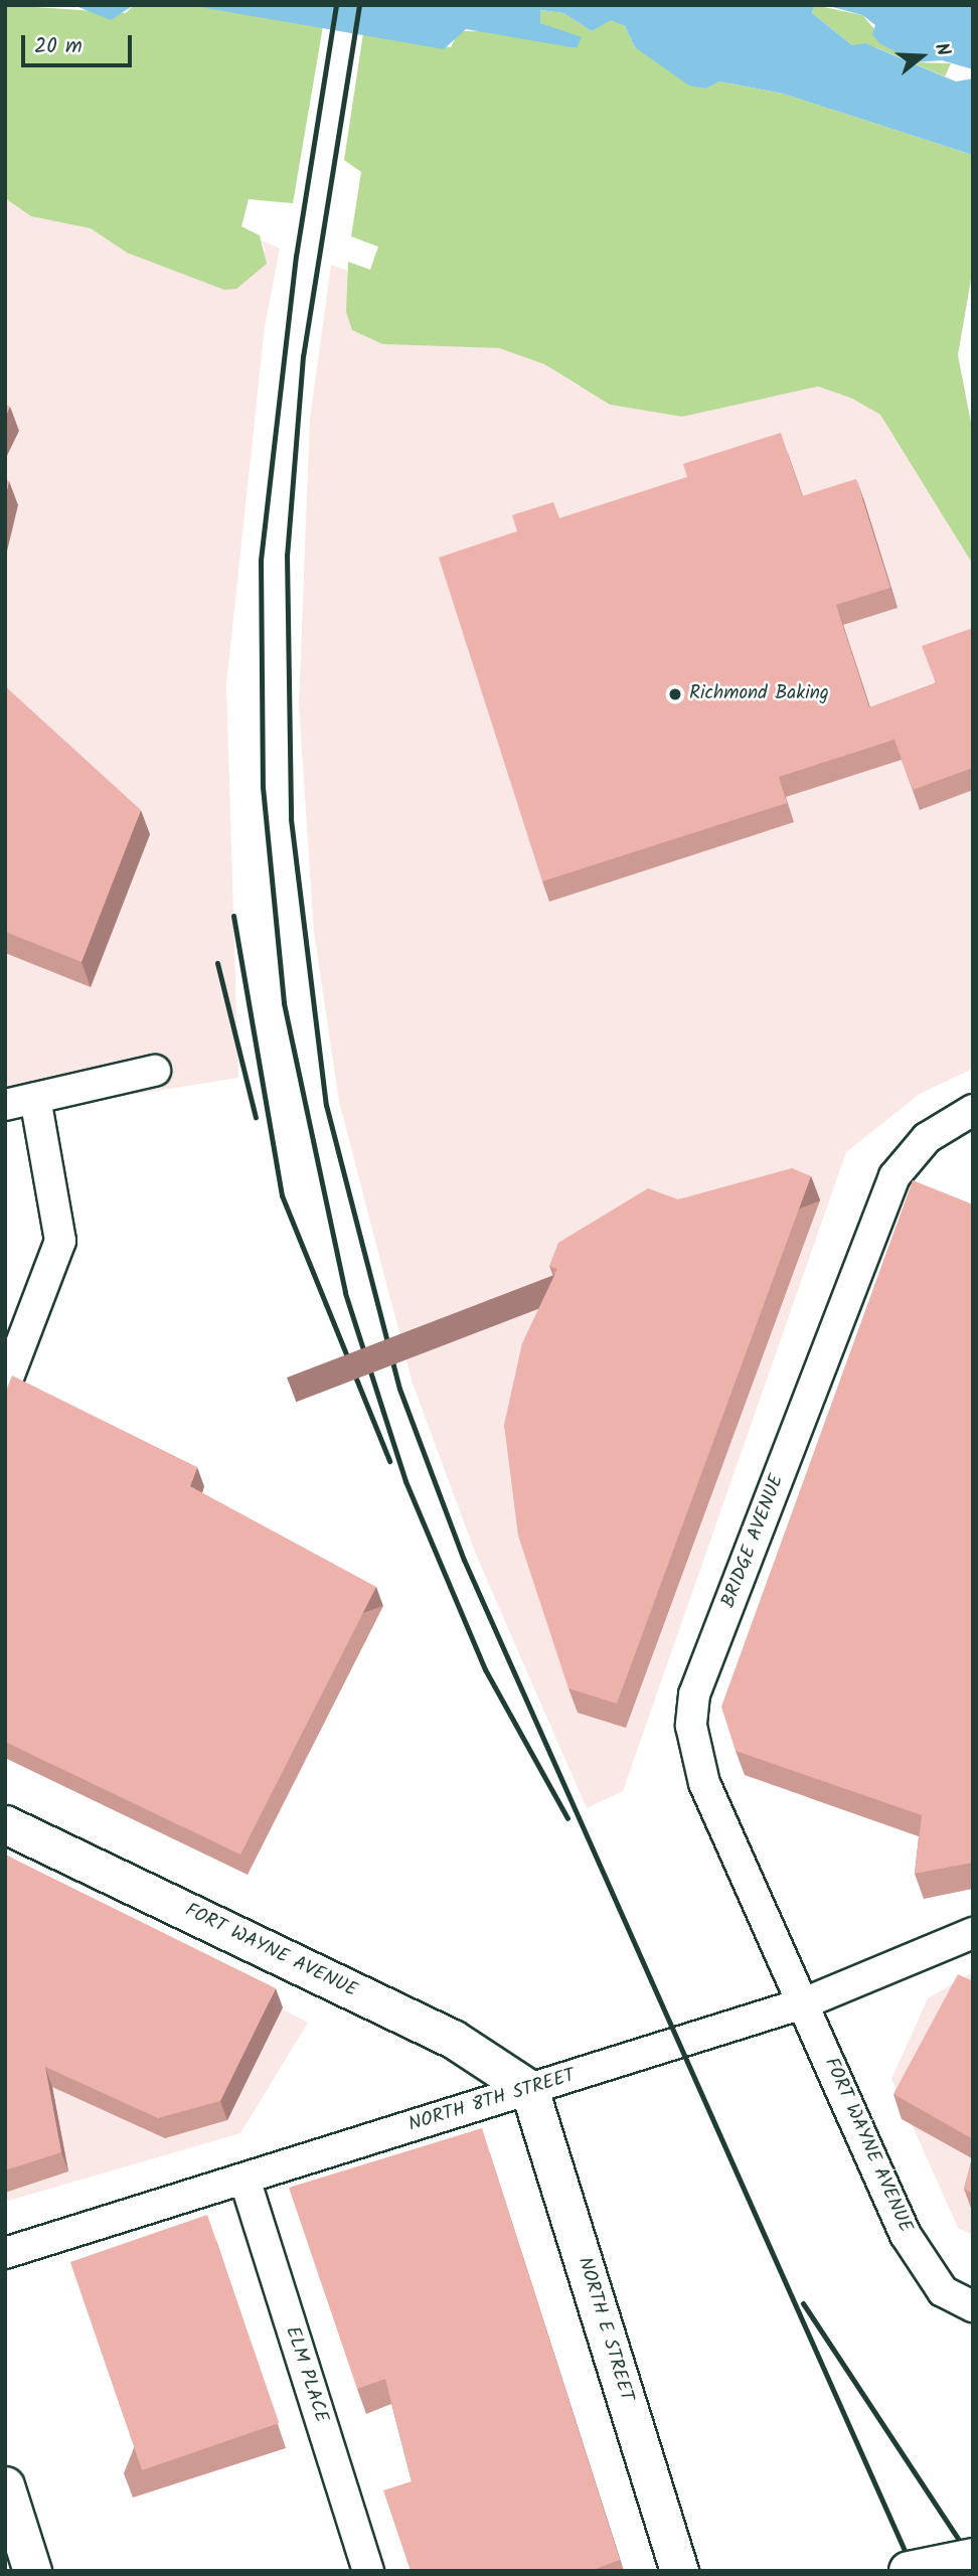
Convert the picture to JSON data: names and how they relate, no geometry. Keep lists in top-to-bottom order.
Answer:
{
  "streets": {
    "street": [
      "BRIDGE AVENUE",
      "FORT WAYNE AVENUE",
      "NORTH 8TH STREET",
      "NORTH E STREET",
      "ELM PLACE"
    ]
  },
  "crossings": [
    ["BRIDGE AVENUE", "FORT WAYNE AVENUE"],
    ["BRIDGE AVENUE", "NORTH 8TH STREET"],
    ["FORT WAYNE AVENUE", "NORTH 8TH STREET"],
    ["FORT WAYNE AVENUE", "NORTH E STREET"],
    ["NORTH 8TH STREET", "NORTH E STREET"],
    ["NORTH 8TH STREET", "ELM PLACE"]
  ],
  "places": ["Richmond Baking"],
  "scale_bar": "20 m",
  "north": "right"
}
